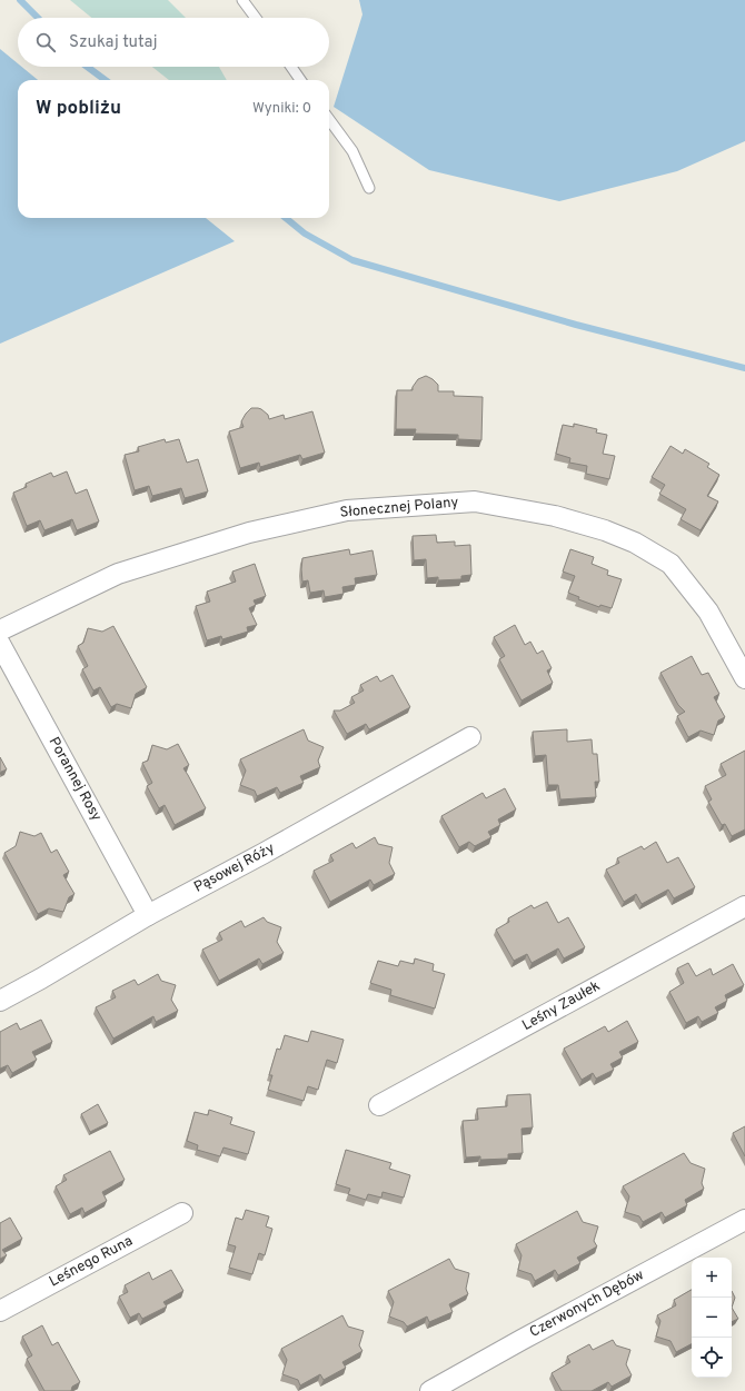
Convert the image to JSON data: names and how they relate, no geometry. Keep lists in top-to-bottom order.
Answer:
{
  "streets": {
    "street": [
      "Słonecznej Polany",
      "Porannej Rosy",
      "Pąsowej Róży",
      "Leśny Zaułek",
      "Leśnego Runa",
      "Czerwonych Dębów"
    ]
  },
  "crossings": [
    ["Porannej Rosy", "Pąsowej Róży"]
  ],
  "page": {
    "search": "Szukaj tutaj",
    "heading": ["W pobliżu", "Wyniki: 0"],
    "map_buttons": ["+", "−"]
  }
}
